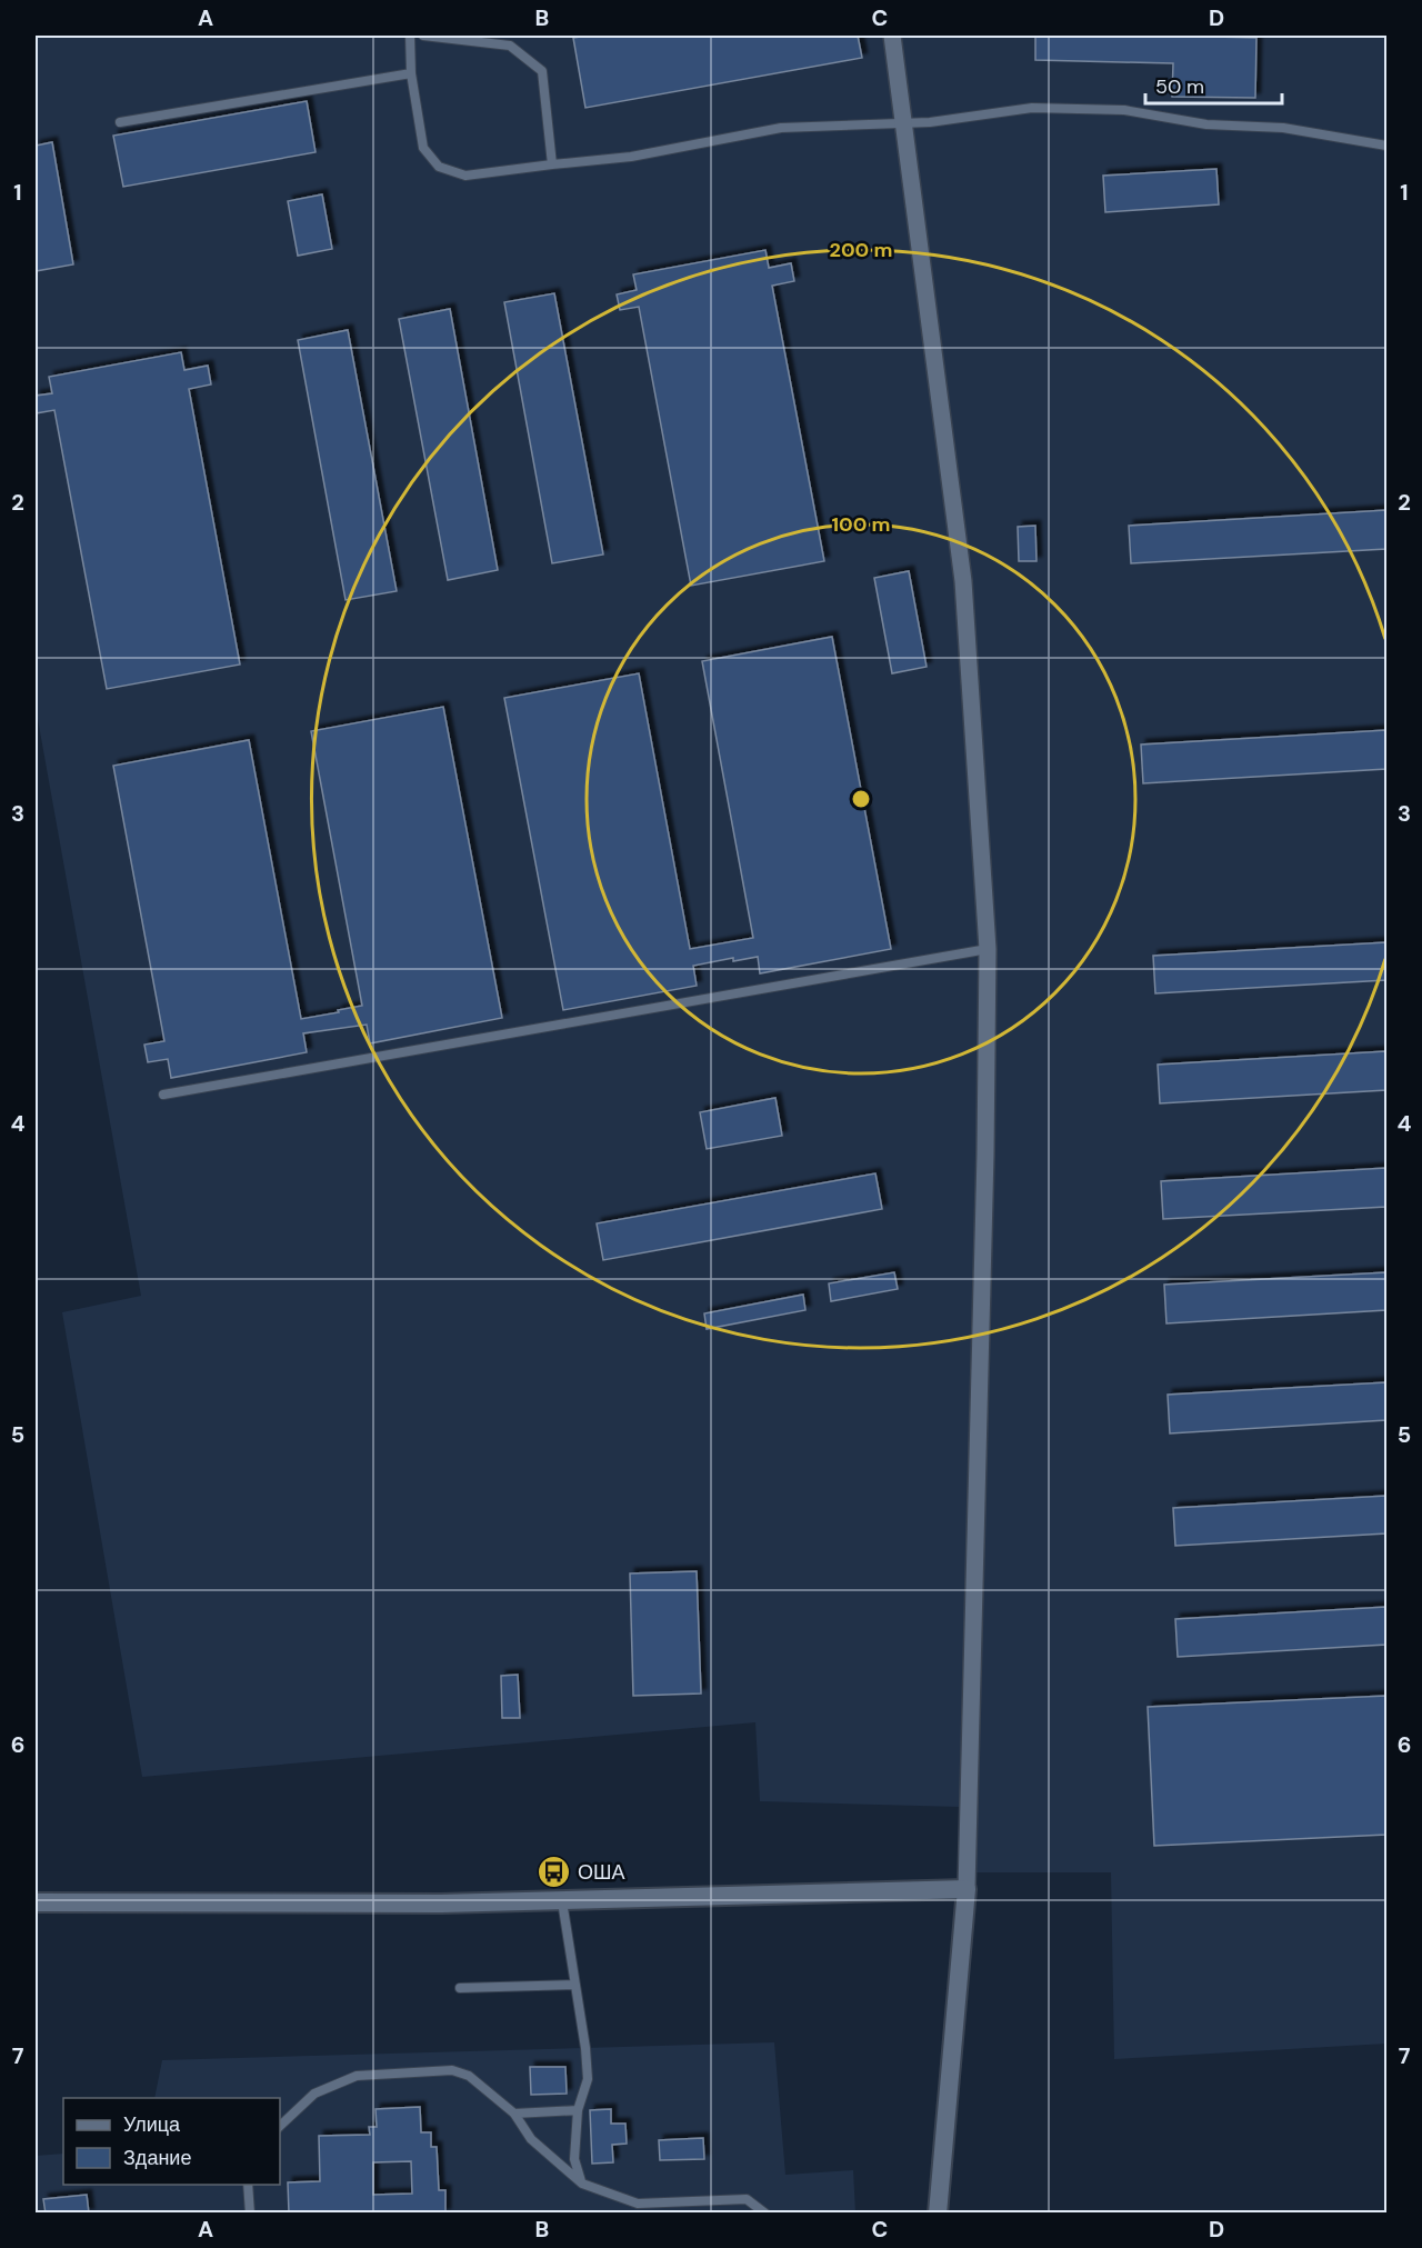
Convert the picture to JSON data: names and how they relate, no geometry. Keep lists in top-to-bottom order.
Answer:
{
  "places": {
    "bus stop": ["ОША"]
  },
  "legend": ["Улица", "Здание"],
  "scale_bar": "50 m",
  "grid": {
    "columns": [
      "A",
      "B",
      "C",
      "D"
    ],
    "rows": [
      "1",
      "2",
      "3",
      "4",
      "5",
      "6",
      "7"
    ]
  },
  "rings": ["200 m", "100 m"]
}
